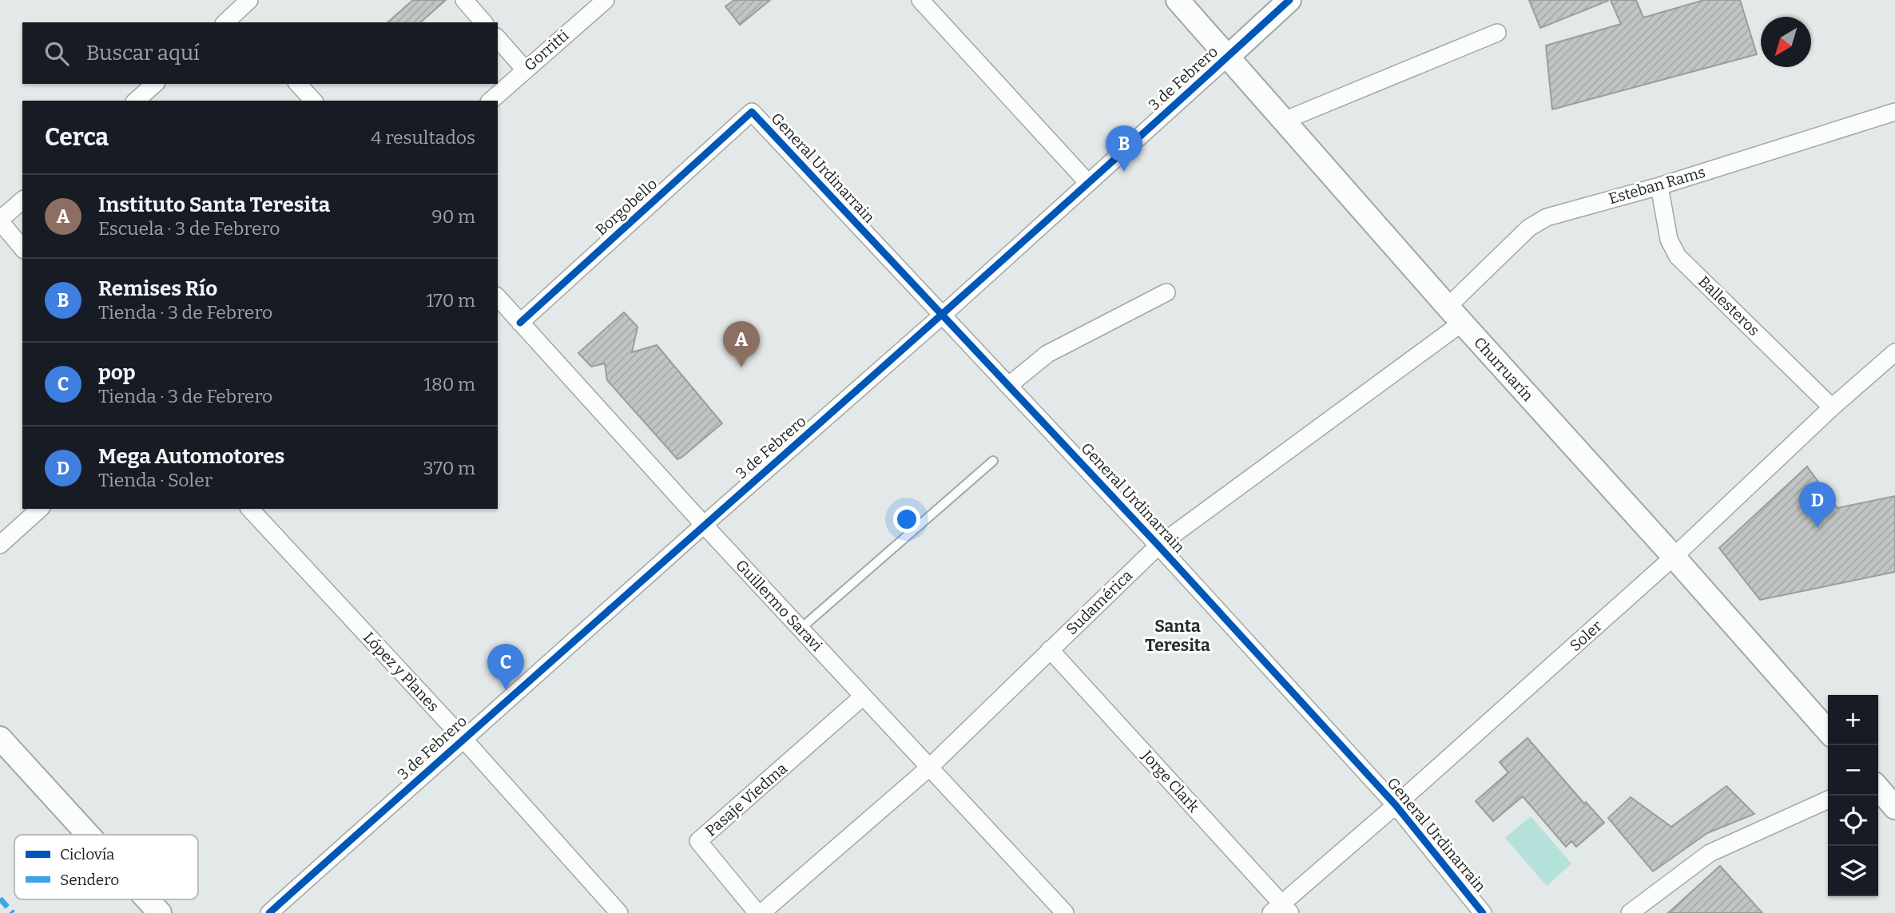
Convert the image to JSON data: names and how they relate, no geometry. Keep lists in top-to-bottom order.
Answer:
{
  "streets": {
    "main road": ["3 de Febrero", "Churruarín"],
    "street": [
      "Gorritti",
      "General Urdinarrain",
      "Esteban Rams",
      "Borgobello",
      "Ballesteros",
      "Sudamérica",
      "Guillermo Saravi",
      "Soler",
      "López y Planes",
      "Jorge Clark",
      "Pasaje Viedma"
    ]
  },
  "crossings": [
    ["3 de Febrero", "General Urdinarrain"],
    ["3 de Febrero", "Churruarín"],
    ["3 de Febrero", "Guillermo Saravi"],
    ["3 de Febrero", "López y Planes"],
    ["General Urdinarrain", "Borgobello"],
    ["General Urdinarrain", "Sudamérica"],
    ["General Urdinarrain", "Soler"],
    ["Esteban Rams", "Ballesteros"],
    ["Esteban Rams", "Churruarín"],
    ["Esteban Rams", "Sudamérica"],
    ["Borgobello", "Guillermo Saravi"],
    ["Ballesteros", "Soler"],
    ["Churruarín", "Sudamérica"],
    ["Churruarín", "Soler"],
    ["Sudamérica", "Guillermo Saravi"],
    ["Sudamérica", "Jorge Clark"],
    ["Guillermo Saravi", "Pasaje Viedma"],
    ["Soler", "Jorge Clark"]
  ],
  "districts": ["Santa Teresita"],
  "legend": ["Ciclovía", "Sendero"],
  "north": "bottom left",
  "page": {
    "search": "Buscar aquí",
    "heading": ["Cerca", "4 resultados"],
    "pins": [
      "B",
      "A",
      "D",
      "C"
    ],
    "list": [
      {
        "mark": "A",
        "name": "Instituto Santa Teresita",
        "note": "Escuela · 3 de Febrero",
        "value": "90 m"
      },
      {
        "mark": "B",
        "name": "Remises Río",
        "note": "Tienda · 3 de Febrero",
        "value": "170 m"
      },
      {
        "mark": "C",
        "name": "pop",
        "note": "Tienda · 3 de Febrero",
        "value": "180 m"
      },
      {
        "mark": "D",
        "name": "Mega Automotores",
        "note": "Tienda · Soler",
        "value": "370 m"
      }
    ],
    "map_buttons": ["+", "−"]
  }
}
